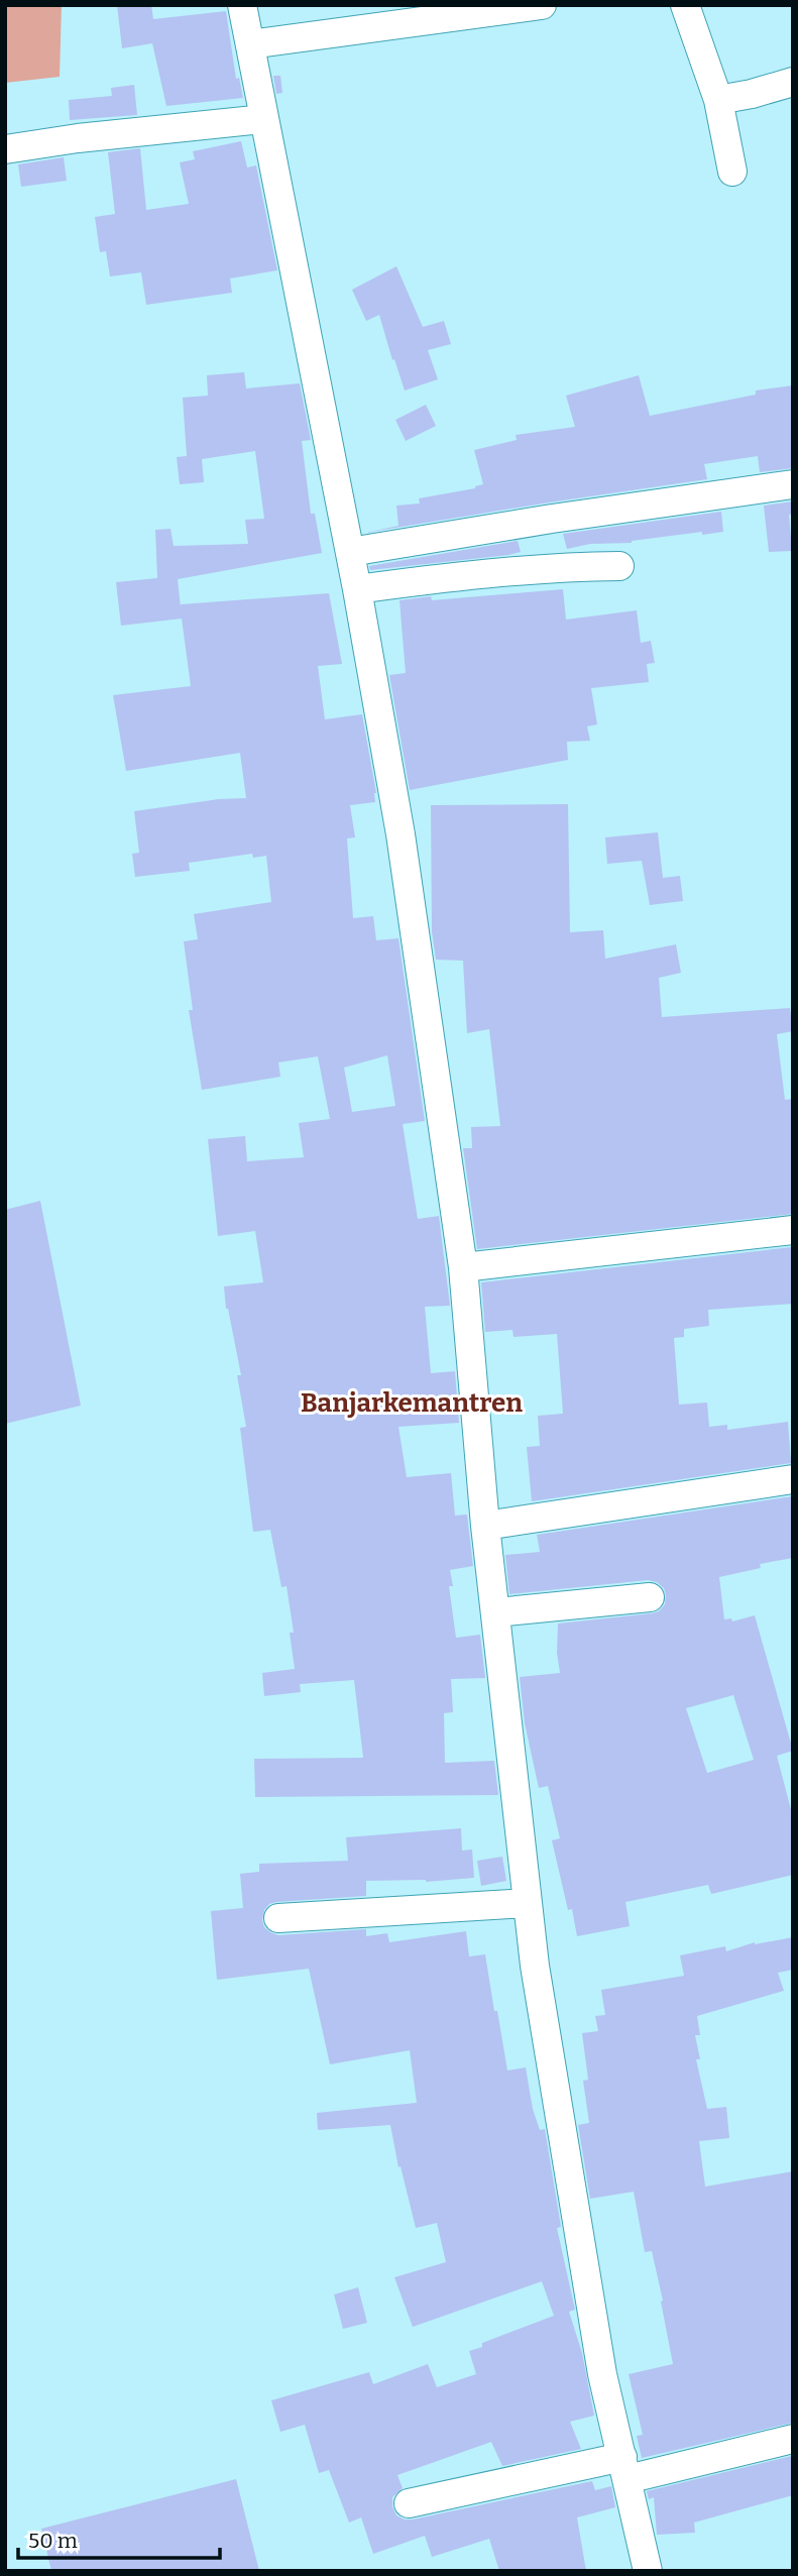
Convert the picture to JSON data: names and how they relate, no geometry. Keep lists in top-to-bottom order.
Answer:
{
  "districts": ["Banjarkemantren"],
  "scale_bar": "50 m"
}
